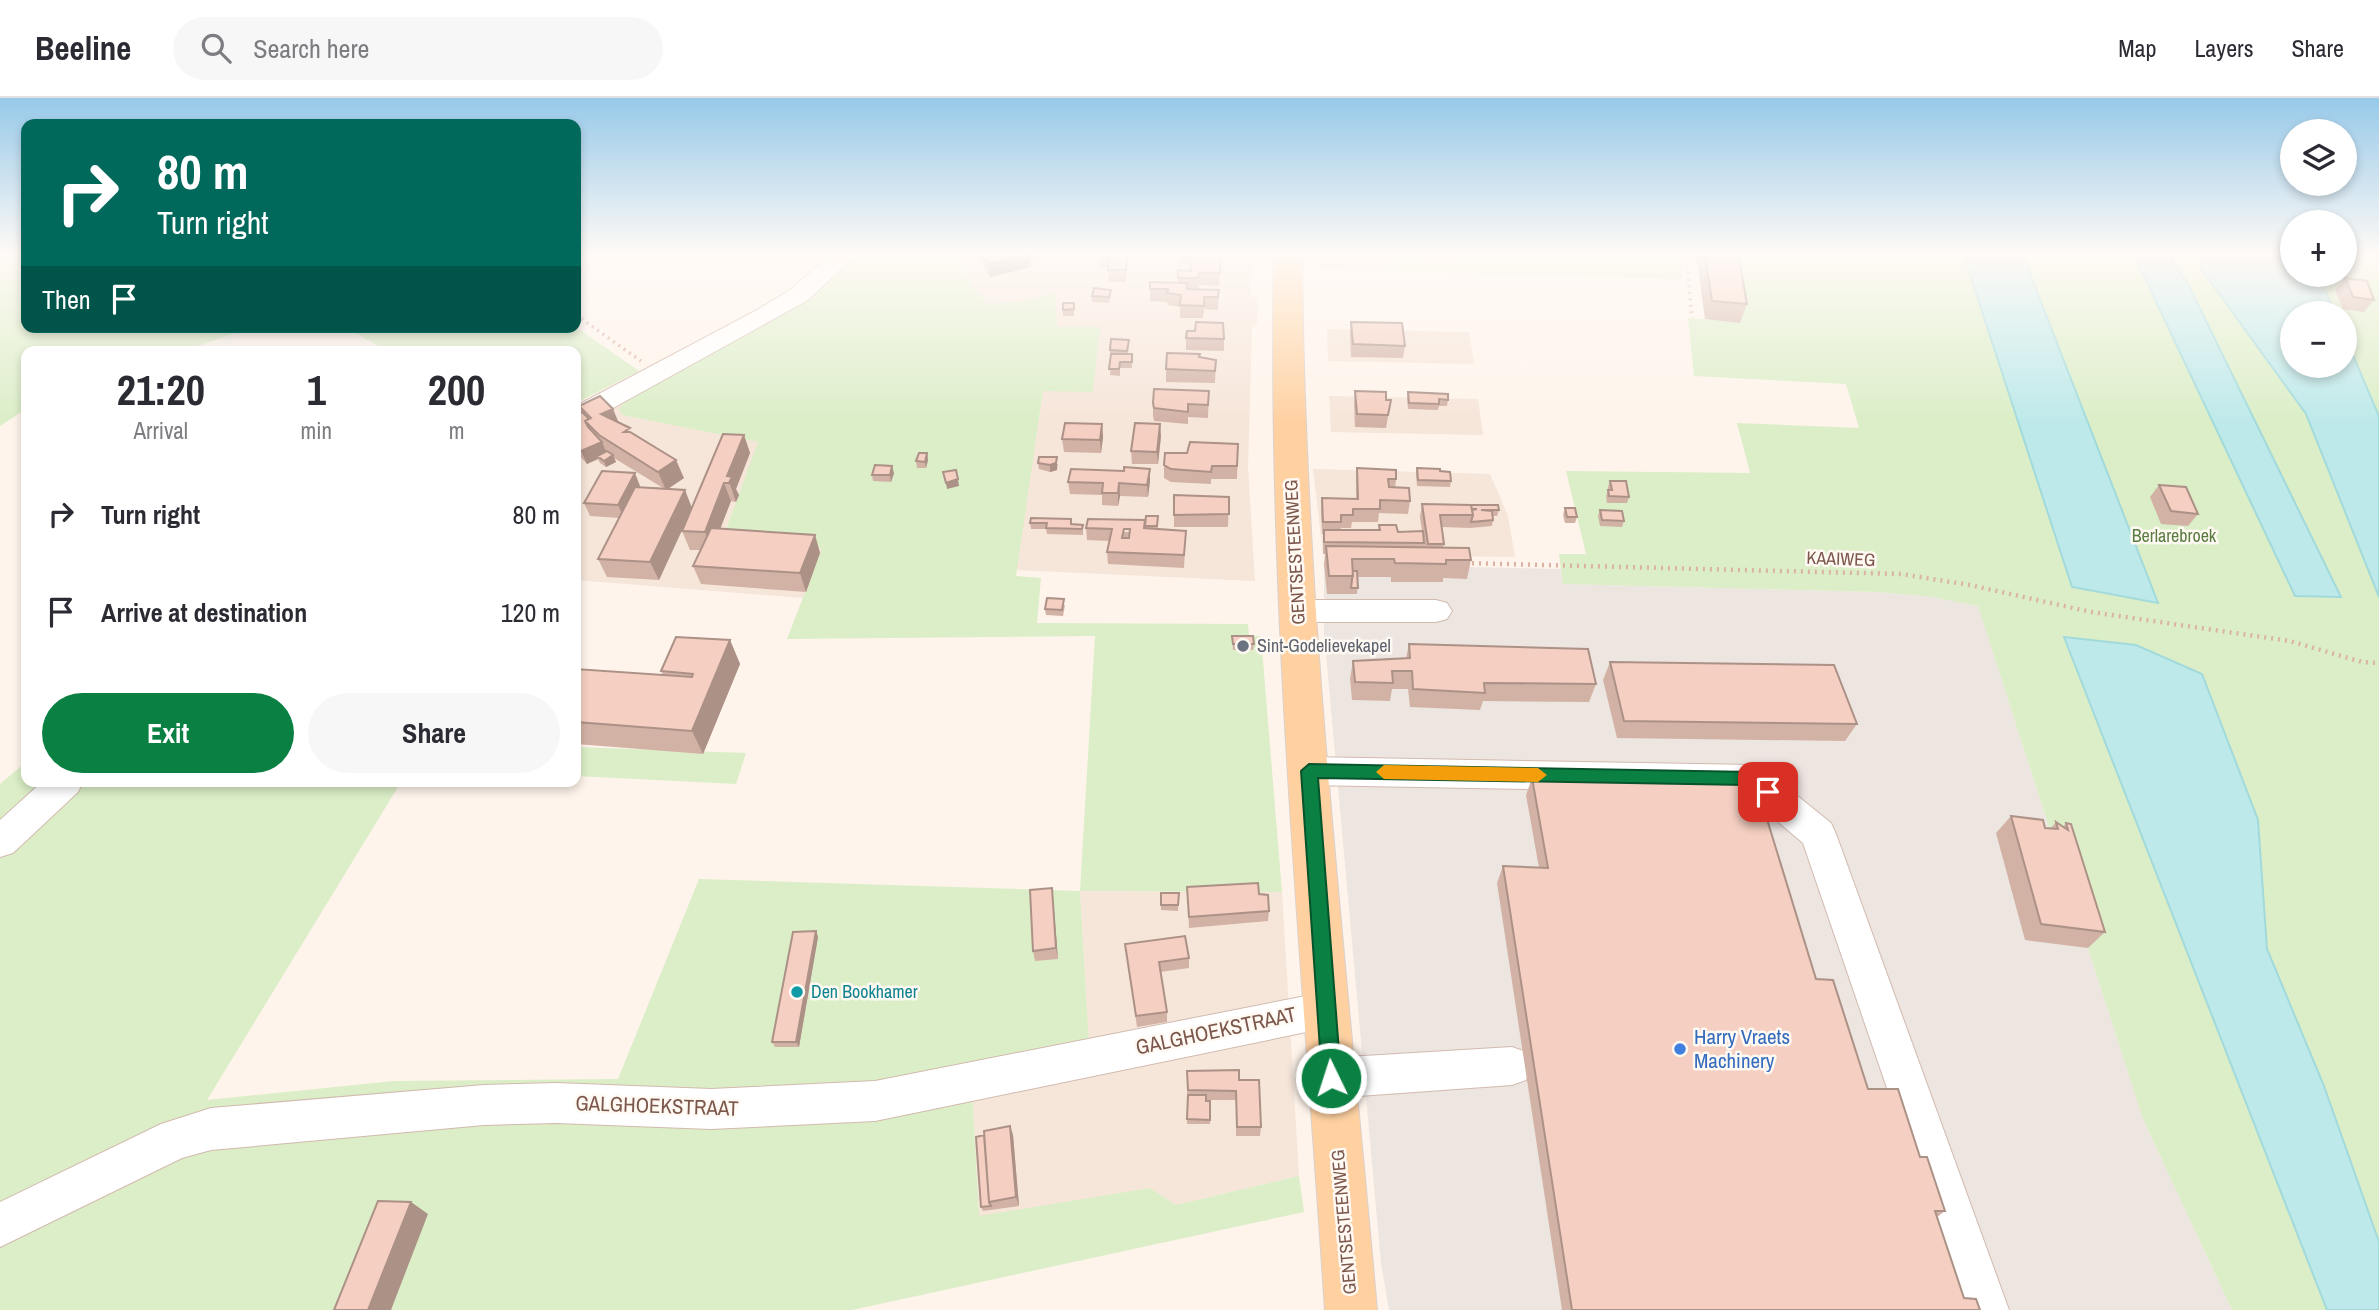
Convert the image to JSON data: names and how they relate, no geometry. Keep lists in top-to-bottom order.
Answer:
{
  "streets": {
    "main road": ["GENTSESTEENWEG"],
    "street": ["GALGHOEKSTRAAT"],
    "path": ["KAAIWEG"]
  },
  "crossings": [
    ["GENTSESTEENWEG", "GALGHOEKSTRAAT"]
  ],
  "parks": ["Berlarebroek"],
  "places": ["Sint-Godelievekapel", "Den Bookhamer", "Harry Vraets Machinery"],
  "page": {
    "header": "Beeline",
    "search": "Search here",
    "nav": ["Map", "Layers", "Share"],
    "map_buttons": ["+", "−"],
    "turn": ["80 m", "Turn right"],
    "then": "Then",
    "eta": [
      "21:20",
      "Arrival",
      "1",
      "min",
      "200",
      "m"
    ],
    "list": [
      {
        "name": "Turn right",
        "value": "80 m"
      },
      {
        "name": "Arrive at destination",
        "value": "120 m"
      }
    ],
    "buttons": ["Exit", "Share"]
  }
}
